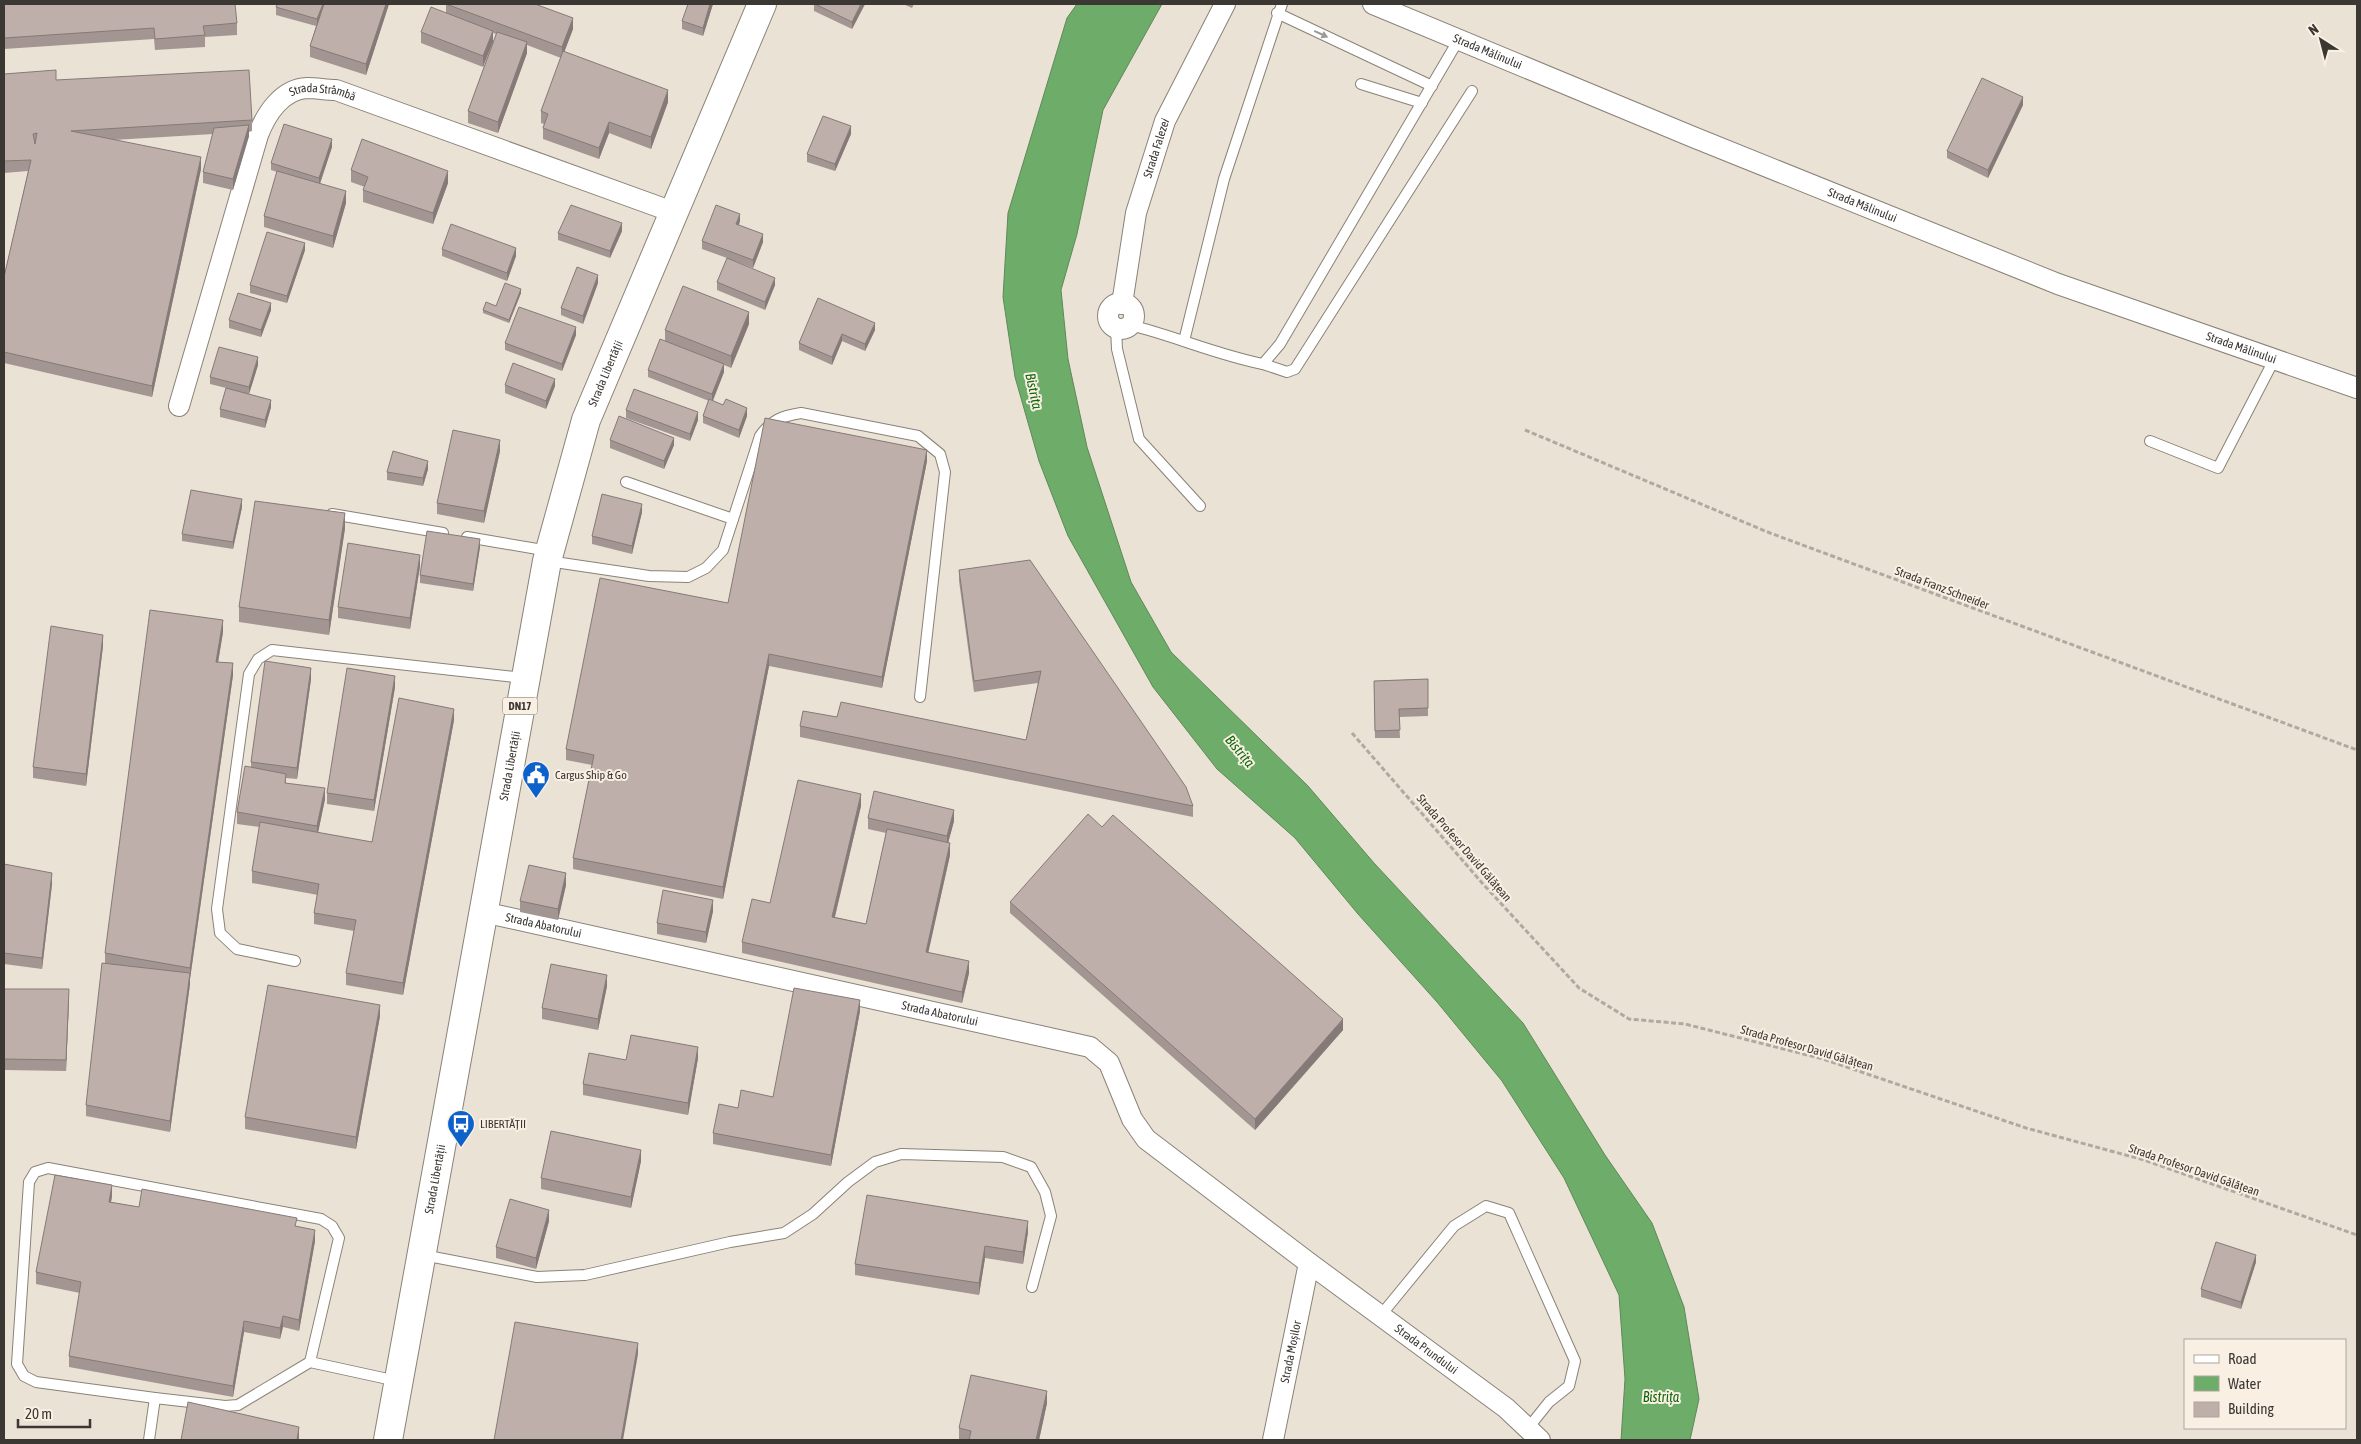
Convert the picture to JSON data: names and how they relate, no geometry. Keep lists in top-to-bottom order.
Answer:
{
  "streets": {
    "main road": ["Strada Libertății", "DN17"],
    "street": [
      "Strada Mălinului",
      "Strada Strâmbă",
      "Strada Falezei",
      "Strada Abatorului",
      "Strada Prundului",
      "Strada Moșilor"
    ],
    "path": ["Strada Franz Schneider", "Strada Profesor David Gălățean"]
  },
  "crossings": [
    ["Strada Strâmbă", "Strada Libertății"],
    ["Strada Libertății", "Strada Abatorului"],
    ["Strada Abatorului", "Strada Prundului"],
    ["Strada Abatorului", "Strada Moșilor"],
    ["Strada Prundului", "Strada Moșilor"]
  ],
  "water": ["Bistrița"],
  "places": {
    "public building": ["Cargus Ship & Go"],
    "bus stop": ["LIBERTĂȚII"]
  },
  "legend": ["Road", "Water", "Building"],
  "scale_bar": "20 m",
  "north": "top left"
}
